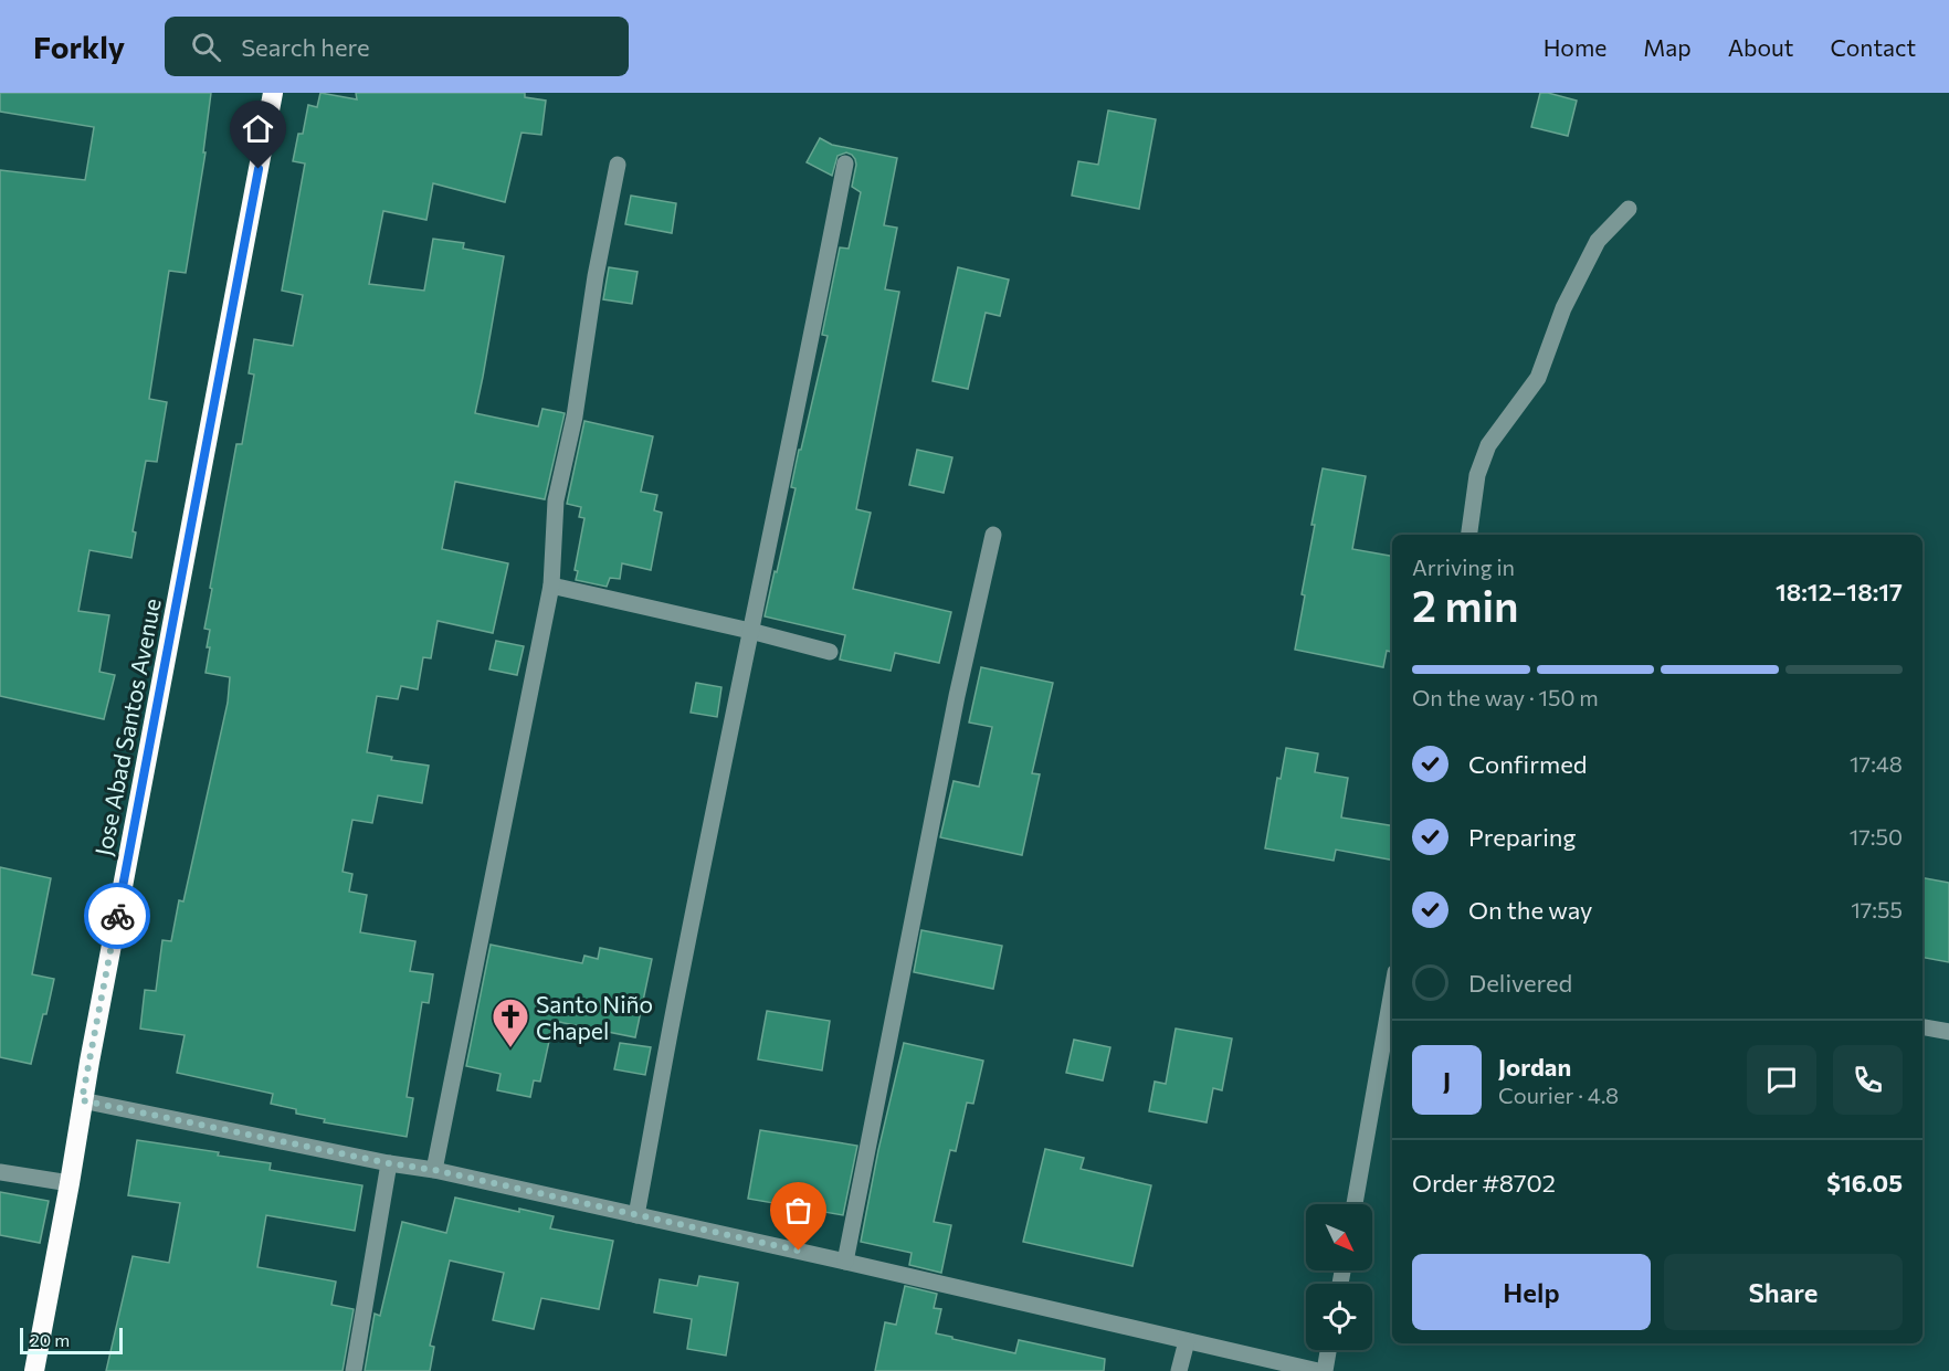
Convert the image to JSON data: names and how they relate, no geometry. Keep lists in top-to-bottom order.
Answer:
{
  "streets": {
    "highway": ["Jose Abad Santos Avenue"]
  },
  "places": {
    "church": ["Santo Niño Chapel"]
  },
  "scale_bar": "20 m",
  "north": "bottom right",
  "page": {
    "header": "Forkly",
    "search": "Search here",
    "nav": [
      "Home",
      "Map",
      "About",
      "Contact"
    ],
    "heading": ["2 min", "Arriving in", "18:12–18:17"],
    "panel": [
      "Jordan",
      "Courier · 4.8",
      "Order #8702",
      "$16.05"
    ],
    "bar": "On the way · 150 m",
    "list": [
      ["Confirmed", "17:48"],
      ["Preparing", "17:50"],
      ["On the way", "17:55"],
      "Delivered"
    ],
    "round": "J",
    "buttons": ["Help", "Share"],
    "scale": "20 m"
  }
}
